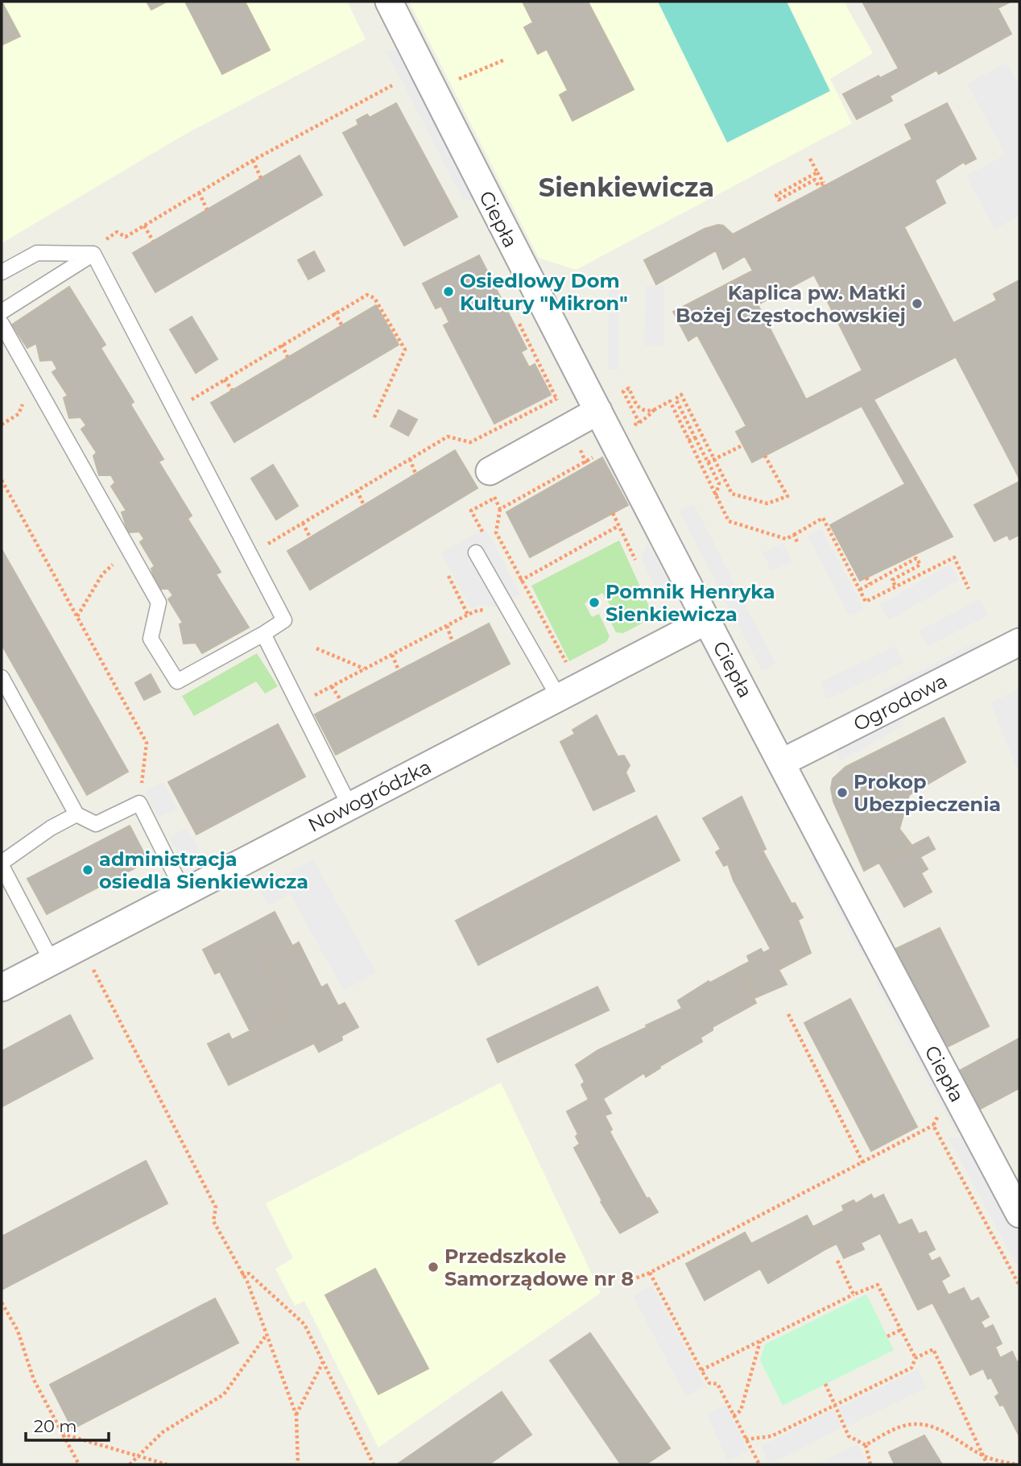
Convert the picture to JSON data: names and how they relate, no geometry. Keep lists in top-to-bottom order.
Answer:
{
  "streets": {
    "street": ["Ciepła", "Ogrodowa", "Nowogródzka"]
  },
  "crossings": [
    ["Ciepła", "Ogrodowa"],
    ["Ciepła", "Nowogródzka"]
  ],
  "districts": ["Sienkiewicza"],
  "places": [
    "Osiedlowy Dom Kultury \"Mikron\"",
    "Kaplica pw. Matki Bożej Częstochowskiej",
    "Pomnik Henryka Sienkiewicza",
    "Prokop Ubezpieczenia",
    "administracja osiedla Sienkiewicza",
    "Przedszkole Samorządowe nr 8"
  ],
  "scale_bar": "20 m"
}
